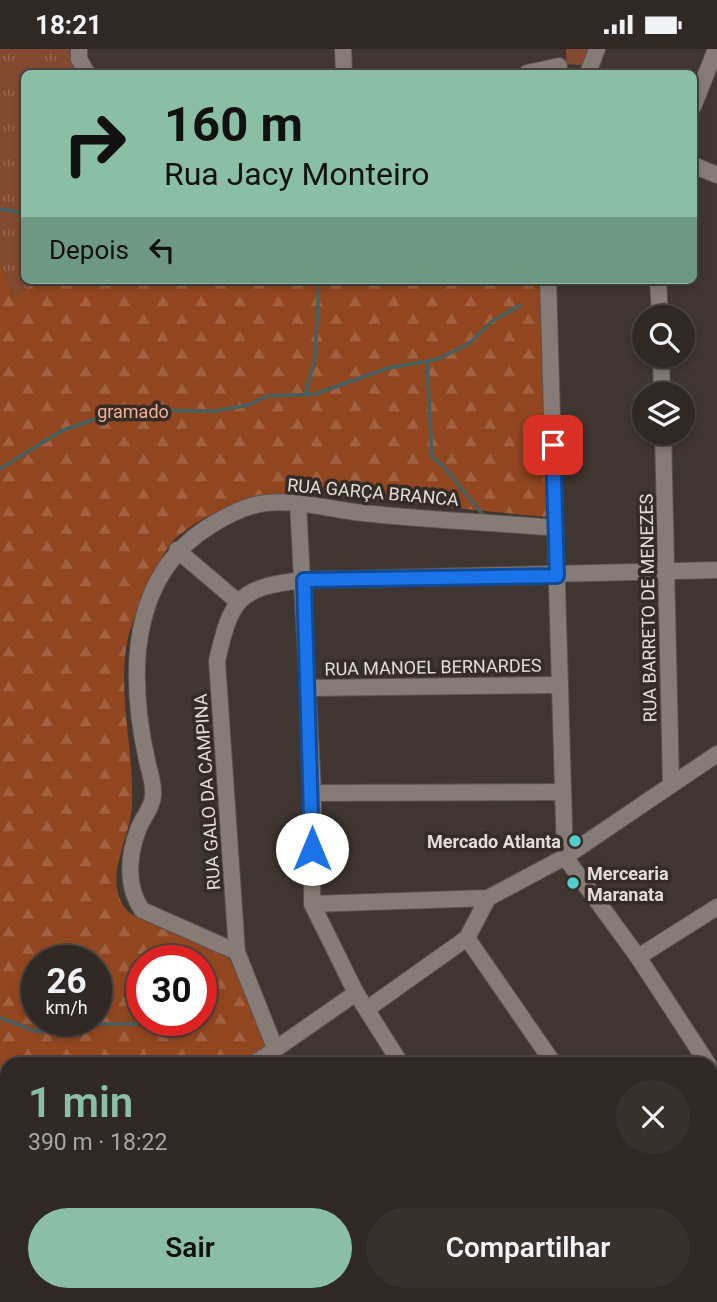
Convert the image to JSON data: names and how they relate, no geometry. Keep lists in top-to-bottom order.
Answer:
{
  "streets": {
    "street": [
      "RUA GARÇA BRANCA",
      "RUA BARRETO DE MENEZES",
      "RUA MANOEL BERNARDES",
      "RUA GALO DA CAMPINA"
    ]
  },
  "crossings": [
    ["RUA GARÇA BRANCA", "RUA GALO DA CAMPINA"]
  ],
  "parks": ["gramado"],
  "places": ["Mercado Atlanta", "Mercearia Maranata"],
  "page": {
    "status": "18:21",
    "turn": ["160 m", "Rua Jacy Monteiro"],
    "then": "Depois",
    "speed": "26 km/h",
    "limit": "30",
    "heading": ["1 min", "390 m · 18:22"],
    "buttons": ["Sair", "Compartilhar"]
  }
}
